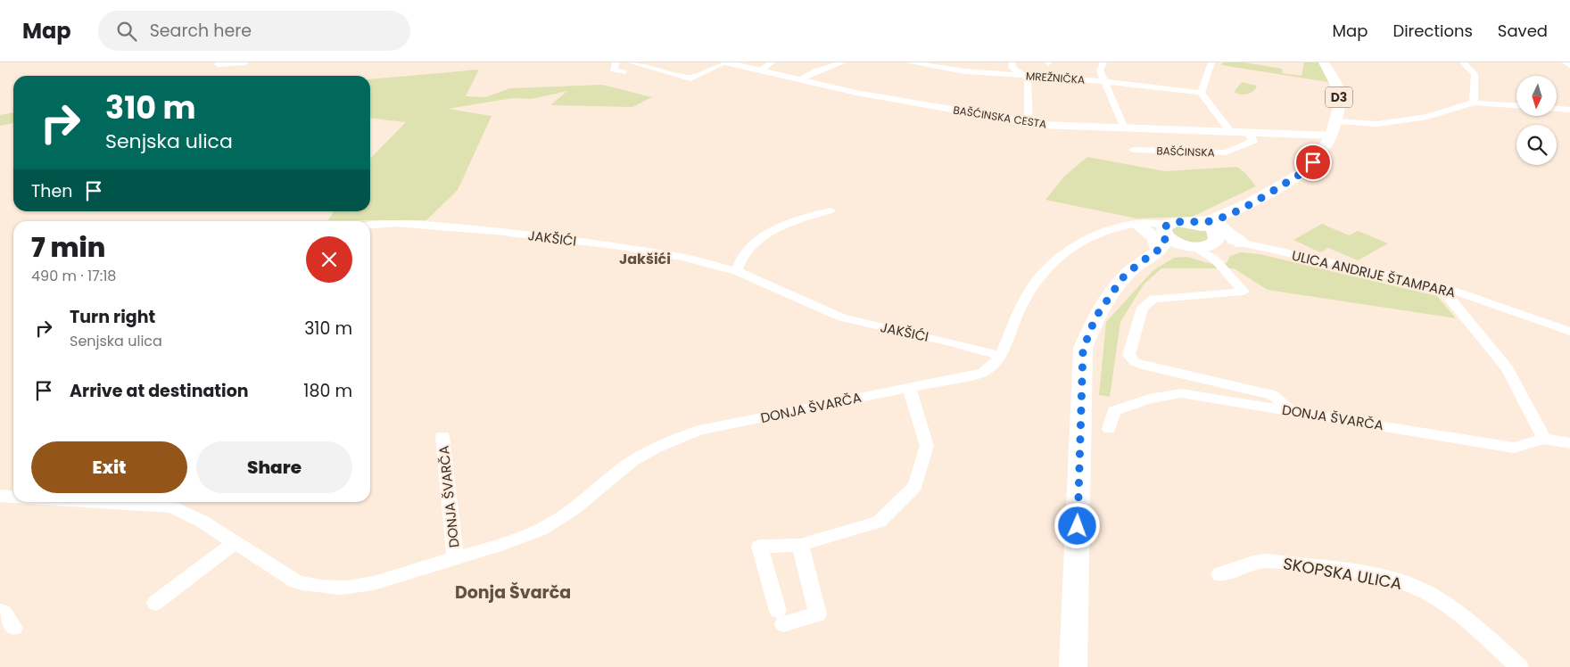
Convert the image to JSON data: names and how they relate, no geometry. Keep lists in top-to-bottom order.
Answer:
{
  "streets": {
    "main road": ["D3"],
    "street": [
      "MREŽNIČKA",
      "BAŠĆINSKA CESTA",
      "BAŠĆINSKA",
      "JAKŠIĆI",
      "ULICA ANDRIJE ŠTAMPARA",
      "DONJA ŠVARČA",
      "SKOPSKA ULICA"
    ]
  },
  "crossings": [
    ["D3", "BAŠĆINSKA CESTA"],
    ["D3", "ULICA ANDRIJE ŠTAMPARA"],
    ["D3", "DONJA ŠVARČA"],
    ["BAŠĆINSKA CESTA", "BAŠĆINSKA"],
    ["JAKŠIĆI", "DONJA ŠVARČA"]
  ],
  "districts": ["Jakšići", "Donja Švarča"],
  "north": "bottom",
  "page": {
    "header": "Map",
    "search": "Search here",
    "nav": ["Map", "Directions", "Saved"],
    "turn": ["310 m", "Senjska ulica"],
    "then": "Then",
    "heading": ["7 min", "490 m · 17:18"],
    "list": [
      {
        "name": "Turn right",
        "note": "Senjska ulica",
        "value": "310 m"
      },
      {
        "name": "Arrive at destination",
        "value": "180 m"
      }
    ],
    "buttons": ["Exit", "Share"]
  }
}
